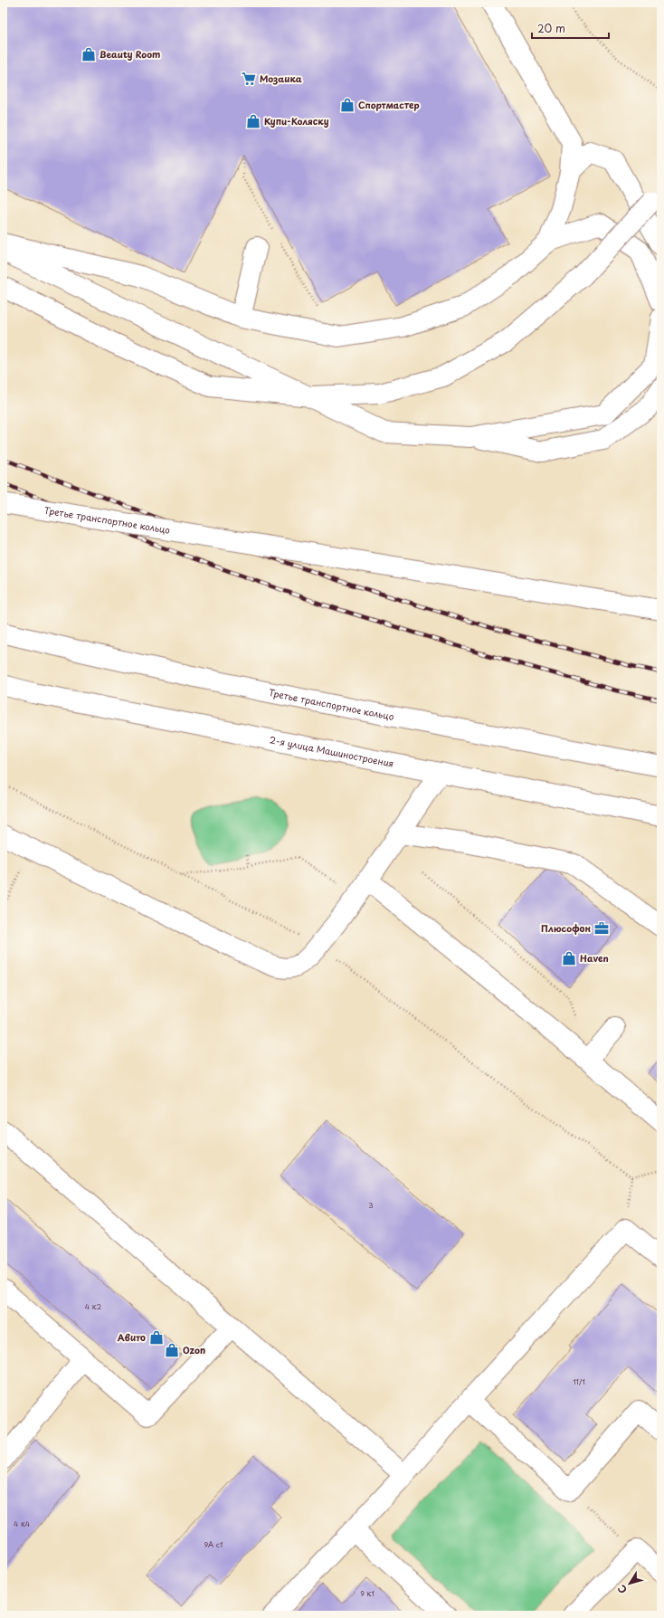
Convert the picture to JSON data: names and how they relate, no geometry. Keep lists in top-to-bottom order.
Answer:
{
  "streets": {
    "main road": ["Третье транспортное кольцо", "2-я улица Машиностроения"]
  },
  "places": {
    "shop": [
      "Beauty Room",
      "Спортмастер",
      "Купи-Коляску",
      "Haven",
      "Авито",
      "Ozon"
    ],
    "supermarket": ["Мозаика"],
    "office": ["Плюсофон"]
  },
  "house_numbers": [
    "3",
    "4 к2",
    "11/1",
    "4 к4",
    "9А с1",
    "9 к1"
  ],
  "scale_bar": "20 m",
  "north": "bottom left"
}
